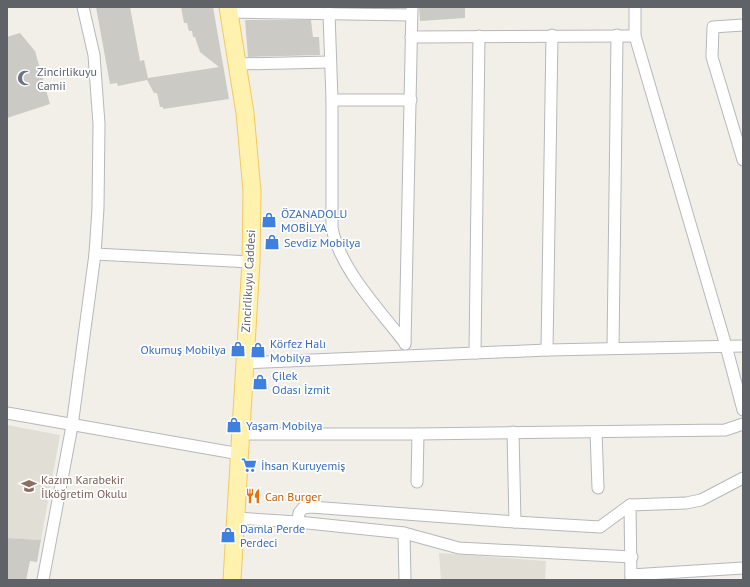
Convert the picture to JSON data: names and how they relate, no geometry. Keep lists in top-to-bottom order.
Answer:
{
  "streets": {
    "main road": ["Zincirlikuyu Caddesi"]
  },
  "places": {
    "mosque": ["Zincirlikuyu Camii"],
    "shop": [
      "ÖZANADOLU MOBİLYA",
      "Sevdiz Mobilya",
      "Okumuş Mobilya",
      "Körfez Halı Mobilya",
      "Çilek Odası İzmit",
      "Yaşam Mobilya",
      "Damla Perde Perdeci"
    ],
    "supermarket": ["İhsan Kuruyemiş"],
    "school or university": ["Kazım Karabekir İlköğretim Okulu"],
    "restaurant": ["Can Burger"]
  }
}
